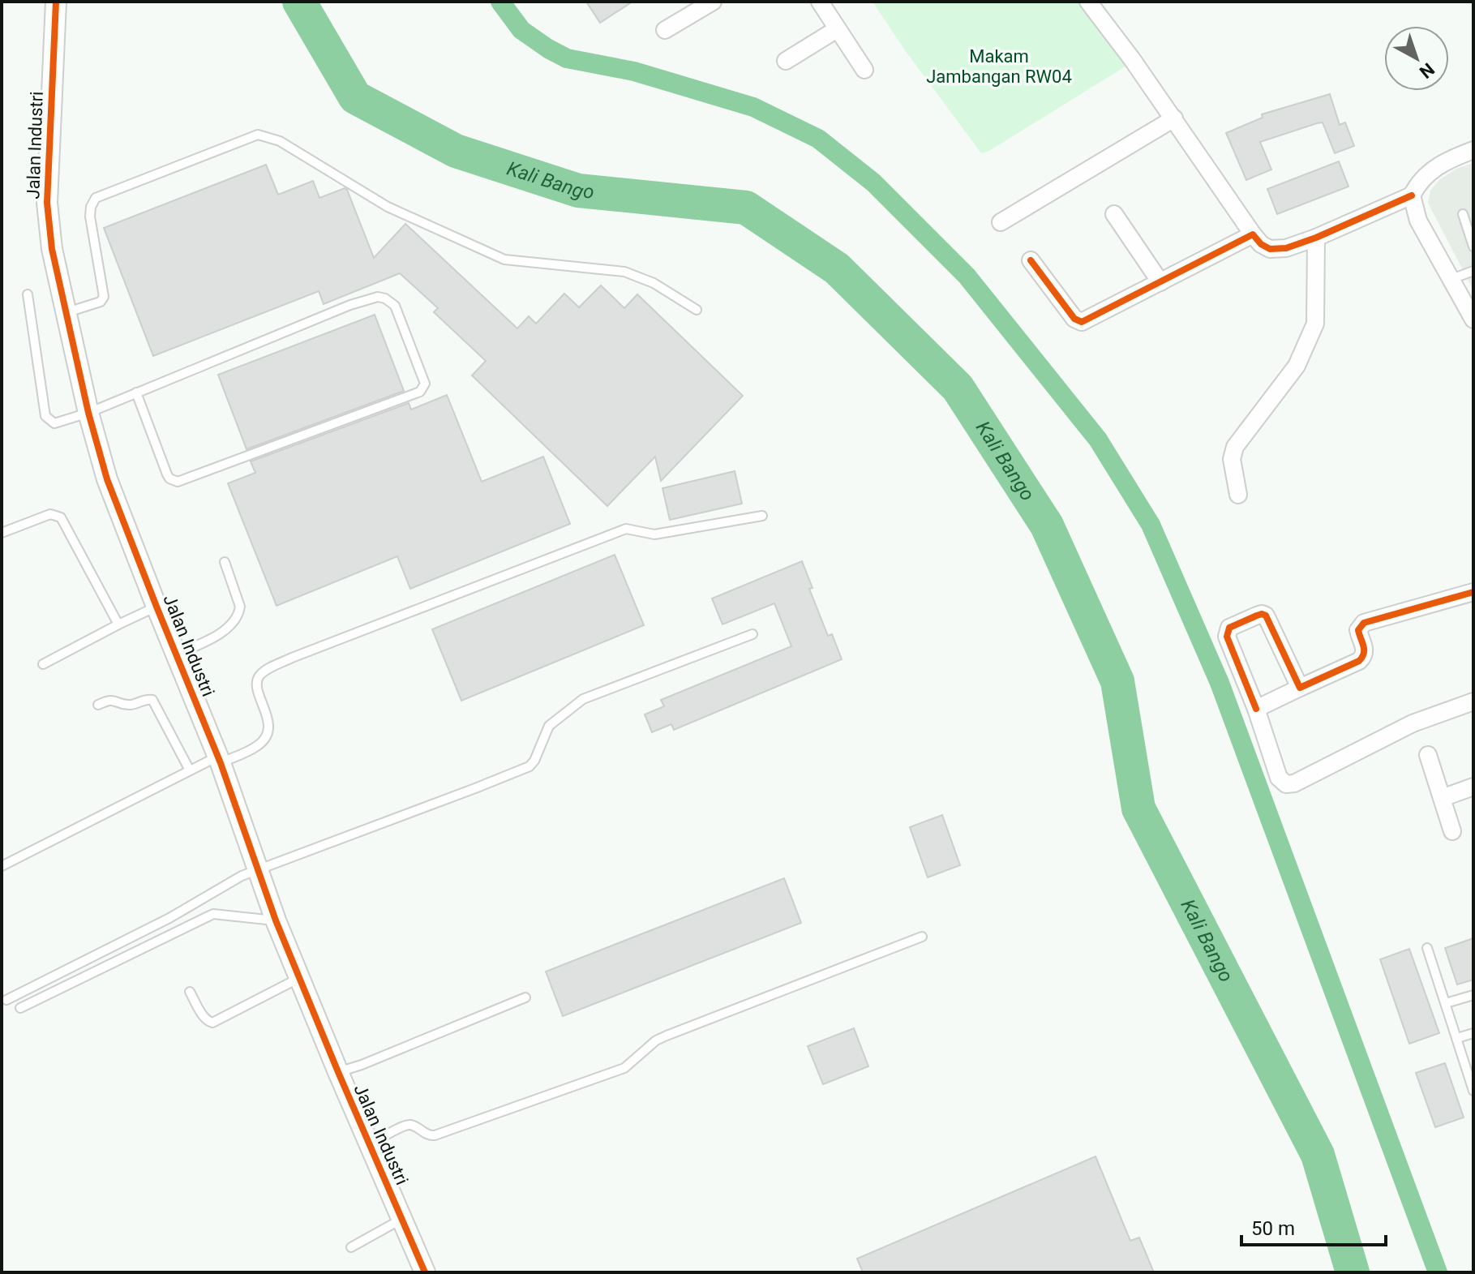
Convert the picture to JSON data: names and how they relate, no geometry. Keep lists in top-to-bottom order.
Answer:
{
  "streets": {
    "street": ["Jalan Industri"]
  },
  "water": ["Kali Bango"],
  "parks": ["Makam Jambangan RW04"],
  "scale_bar": "50 m",
  "north": "bottom right"
}
